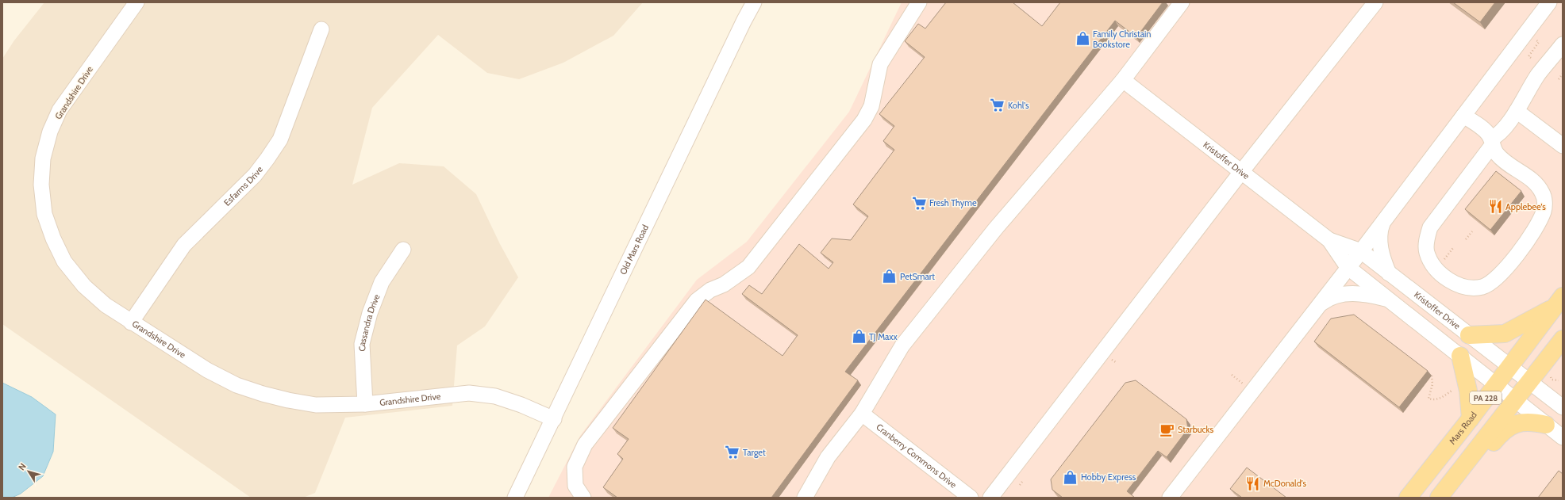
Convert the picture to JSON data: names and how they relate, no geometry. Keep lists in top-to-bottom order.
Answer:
{
  "streets": {
    "main road": ["PA 228", "Mars Road"],
    "street": [
      "Grandshire Drive",
      "Kristoffer Drive",
      "Esfarms Drive",
      "Old Mars Road",
      "Cassandra Drive",
      "Cranberry Commons Drive"
    ]
  },
  "crossings": [
    ["Grandshire Drive", "Esfarms Drive"],
    ["Grandshire Drive", "Old Mars Road"],
    ["Grandshire Drive", "Cassandra Drive"],
    ["Kristoffer Drive", "PA 228"],
    ["Kristoffer Drive", "Mars Road"]
  ],
  "places": {
    "shop": [
      "Family Christain Bookstore",
      "PetSmart",
      "TJ Maxx",
      "Hobby Express"
    ],
    "supermarket": ["Kohl's", "Fresh Thyme", "Target"],
    "restaurant": ["Applebee's", "McDonald's"],
    "cafe": ["Starbucks"]
  },
  "north": "top left"
}
